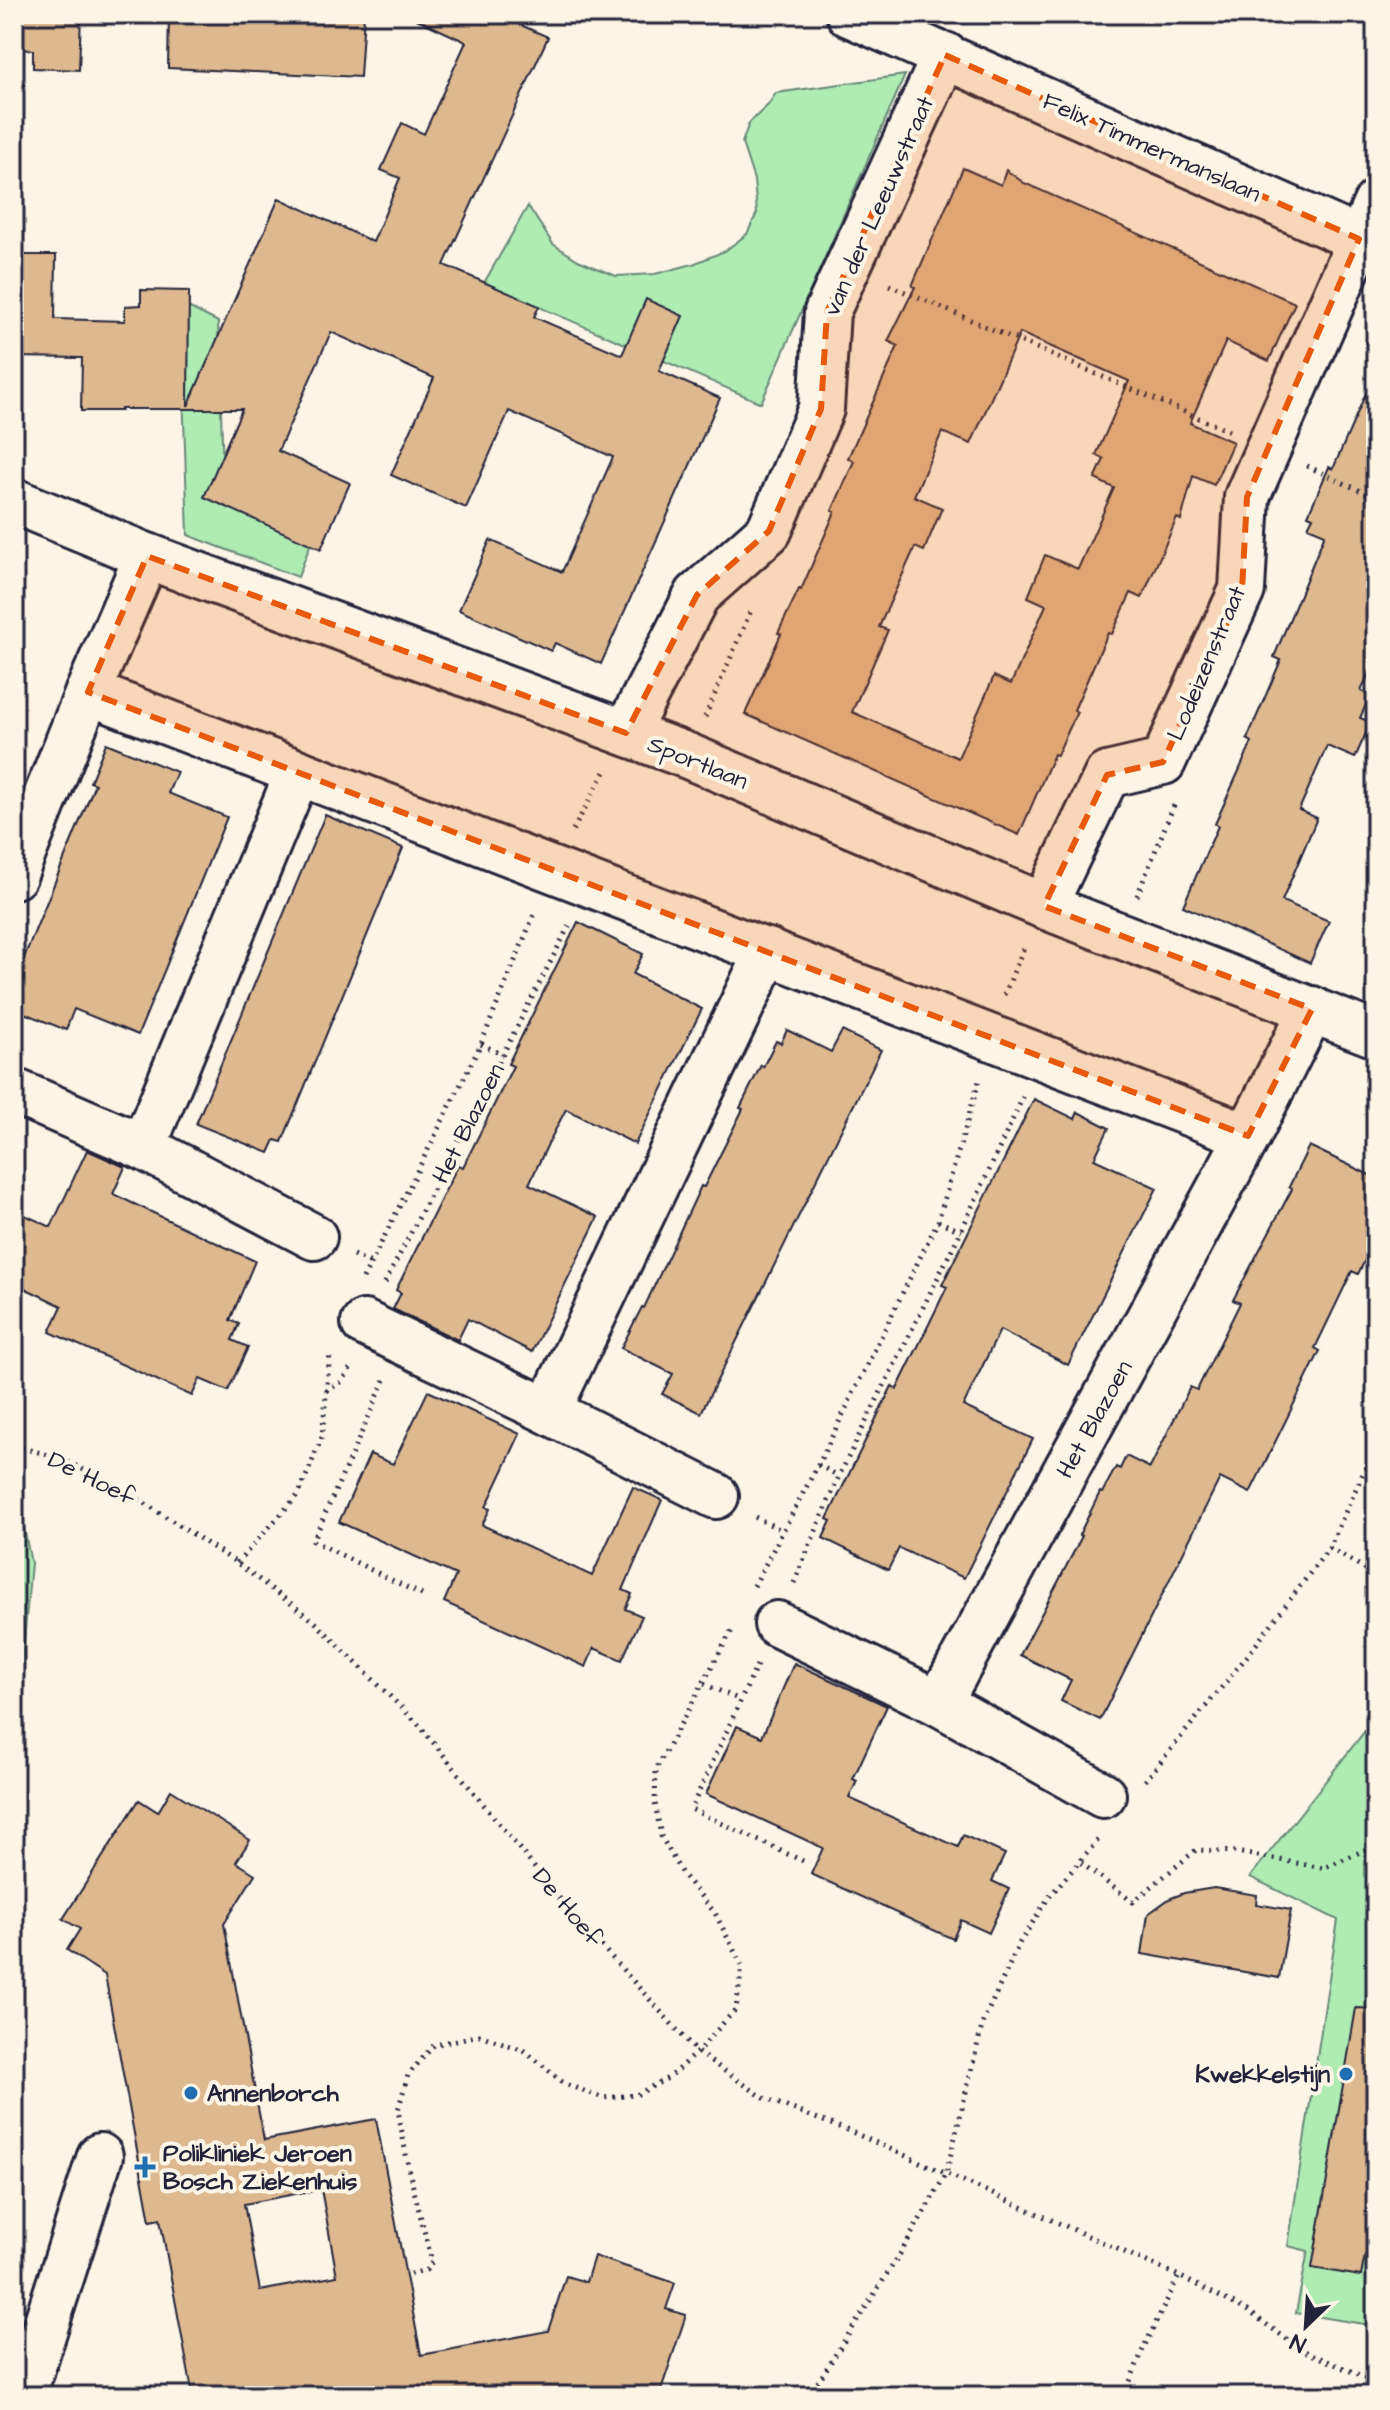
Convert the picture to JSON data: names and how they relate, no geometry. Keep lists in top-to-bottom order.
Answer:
{
  "streets": {
    "street": [
      "Felix Timmermanslaan",
      "van der Leeuwstraat",
      "Lodeizenstraat",
      "Sportlaan",
      "Het Blazoen"
    ],
    "path": ["De Hoef"]
  },
  "crossings": [
    ["Felix Timmermanslaan", "van der Leeuwstraat"],
    ["Felix Timmermanslaan", "Lodeizenstraat"],
    ["van der Leeuwstraat", "Sportlaan"],
    ["Lodeizenstraat", "Sportlaan"],
    ["Sportlaan", "Het Blazoen"]
  ],
  "places": {
    "other": ["Kwekkelstijn", "Annenborch"],
    "health": ["Polikliniek Jeroen Bosch Ziekenhuis"]
  },
  "north": "bottom left"
}
